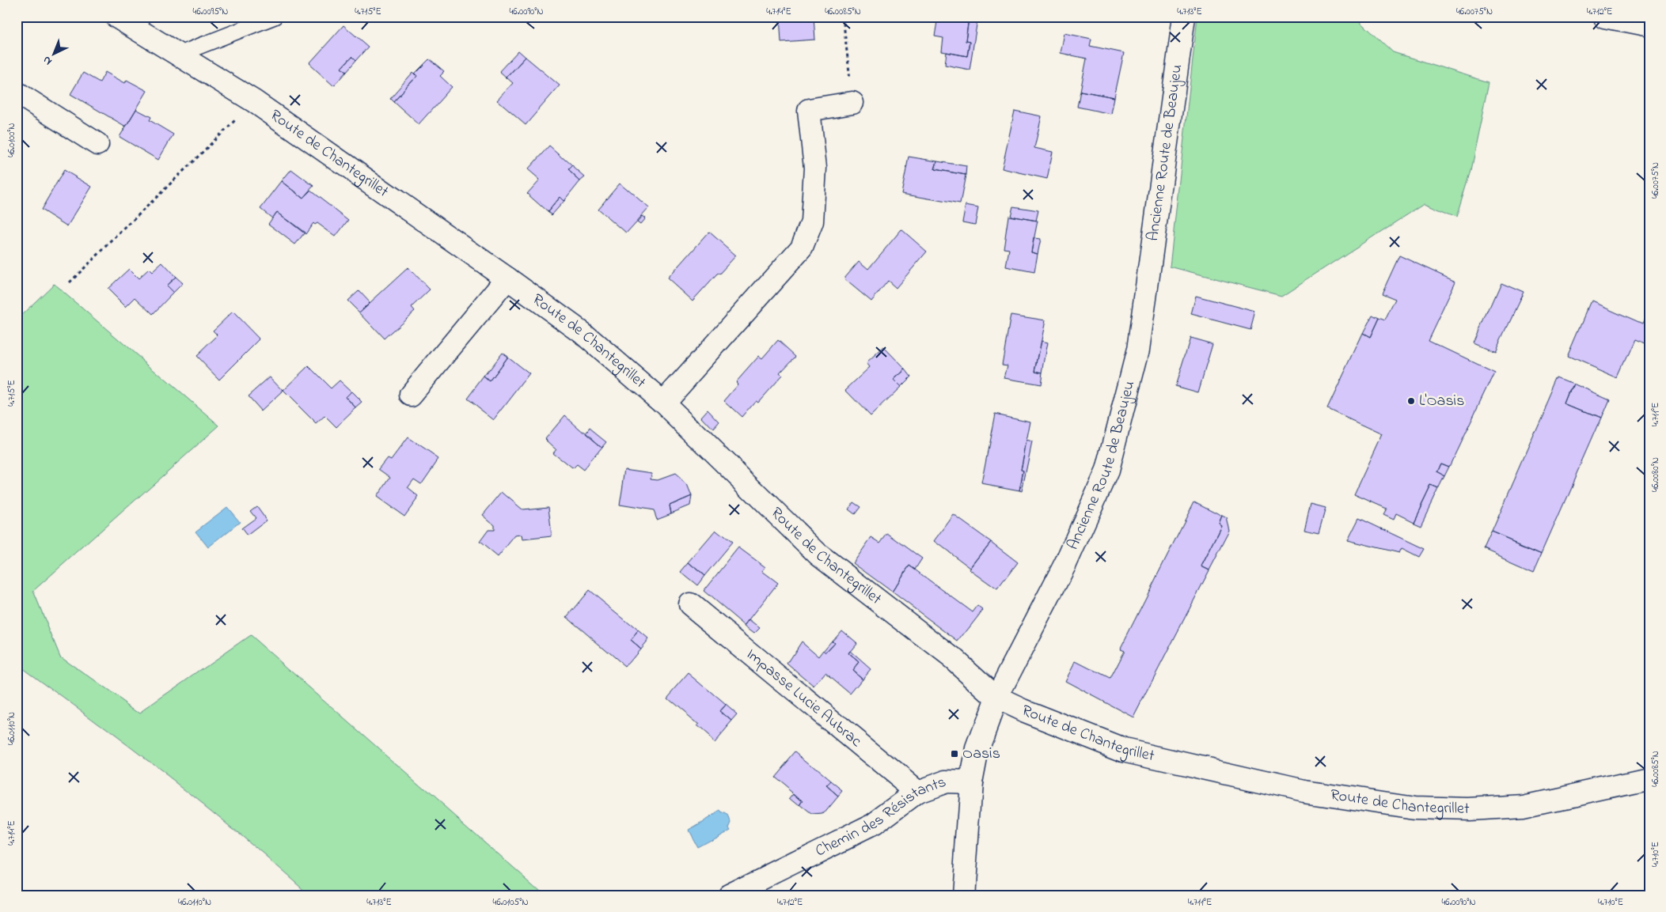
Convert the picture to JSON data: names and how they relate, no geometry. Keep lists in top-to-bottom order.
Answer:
{
  "streets": {
    "street": [
      "Ancienne Route de Beaujeu",
      "Route de Chantegrillet",
      "Impasse Lucie Aubrac",
      "Chemin des Résistants"
    ]
  },
  "crossings": [
    ["Ancienne Route de Beaujeu", "Route de Chantegrillet"],
    ["Ancienne Route de Beaujeu", "Chemin des Résistants"],
    ["Impasse Lucie Aubrac", "Chemin des Résistants"]
  ],
  "places": {
    "other": ["L'Oasis"],
    "transit": ["Oasis"]
  },
  "north": "bottom left",
  "coordinates": [
    "46.0095°N",
    "4.715°E",
    "46.0090°N",
    "4.714°E",
    "46.0085°N",
    "4.713°E",
    "46.0075°N",
    "4.712°E",
    "46.0100°N",
    "4.711°E",
    "46.0080°N",
    "46.0110°N",
    "4.710°E",
    "46.0105°N"
  ]
}
